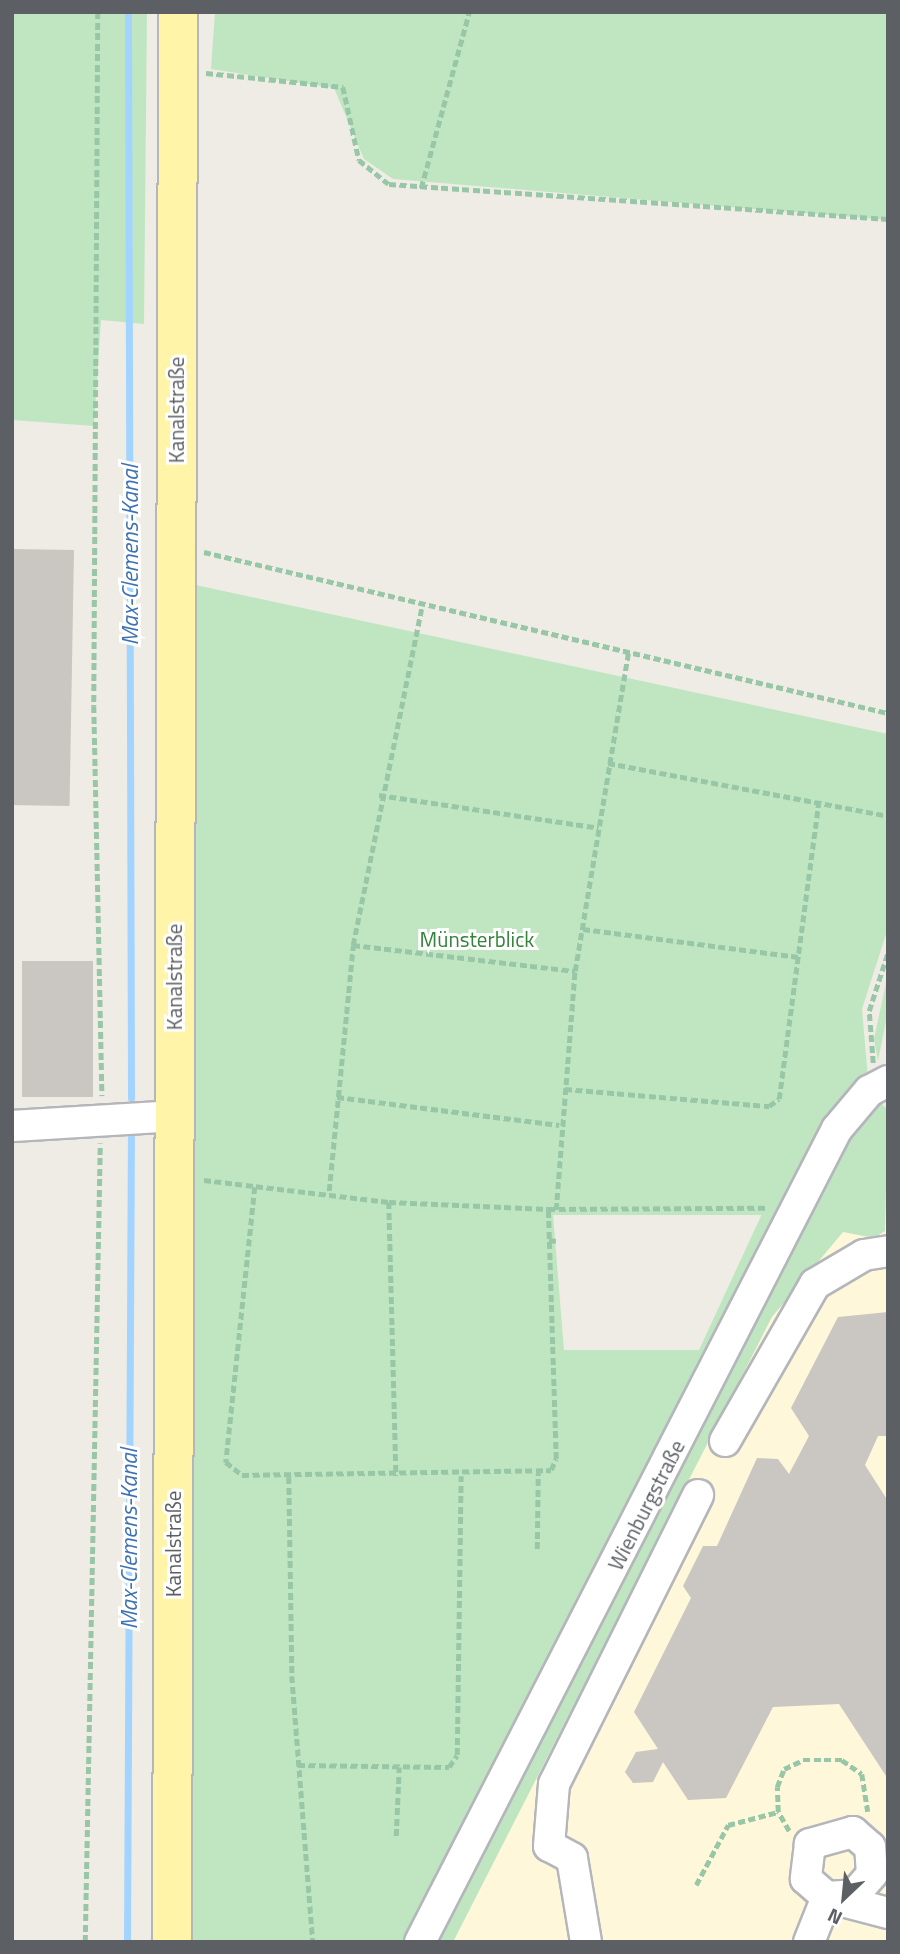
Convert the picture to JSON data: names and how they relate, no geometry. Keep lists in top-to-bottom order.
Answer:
{
  "streets": {
    "main road": ["Kanalstraße"],
    "street": ["Wienburgstraße"]
  },
  "water": ["Max-Clemens-Kanal"],
  "parks": ["Münsterblick"],
  "north": "bottom left"
}
